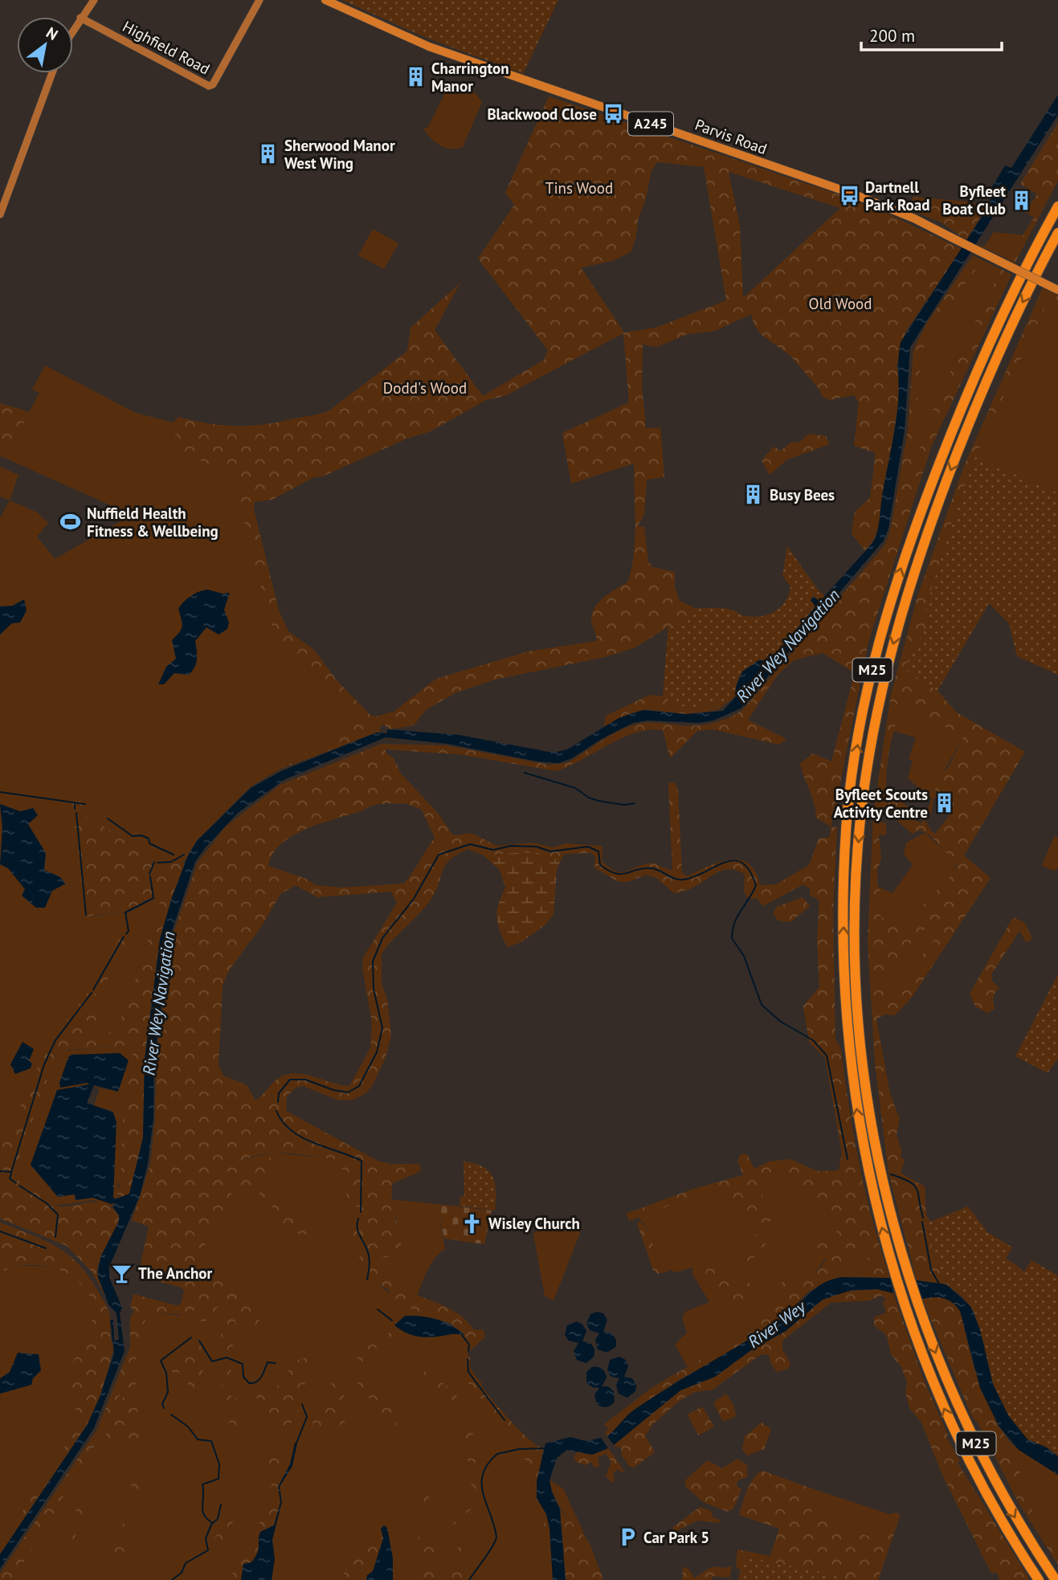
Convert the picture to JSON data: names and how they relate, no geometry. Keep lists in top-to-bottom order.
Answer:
{
  "streets": {
    "highway": ["M25"],
    "main road": ["A245", "Parvis Road"],
    "street": ["Highfield Road"]
  },
  "water": ["River Wey Navigation", "River Wey"],
  "parks": ["Tins Wood", "Old Wood", "Dodd's Wood"],
  "places": {
    "building": [
      "Charrington Manor",
      "Sherwood Manor West Wing",
      "Byfleet Boat Club",
      "Busy Bees",
      "Byfleet Scouts Activity Centre"
    ],
    "bus stop": ["Blackwood Close", "Dartnell Park Road"],
    "sports": ["Nuffield Health Fitness & Wellbeing"],
    "church": ["Wisley Church"],
    "bar": ["The Anchor"],
    "parking": ["Car Park 5"]
  },
  "scale_bar": "200 m",
  "north": "top right"
}
